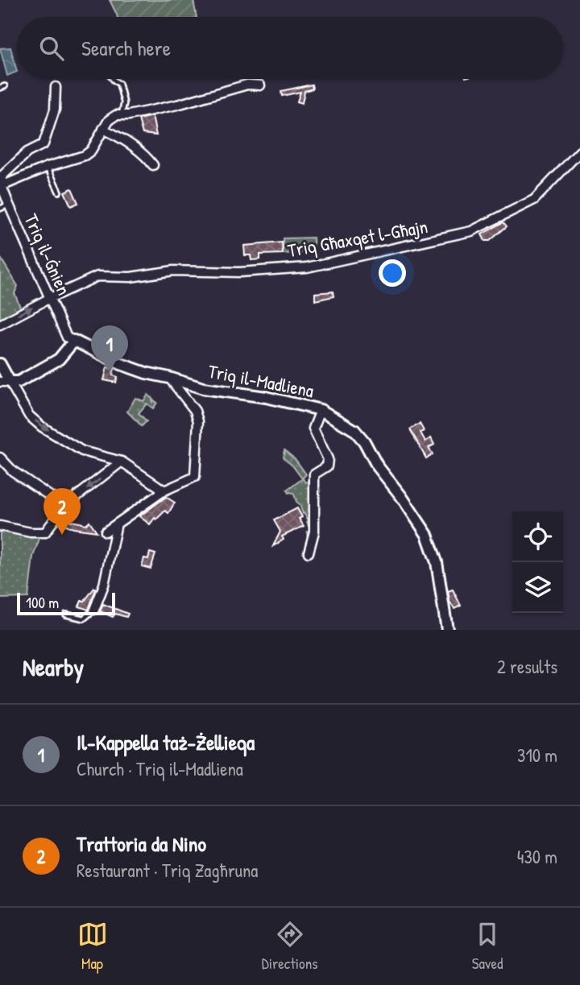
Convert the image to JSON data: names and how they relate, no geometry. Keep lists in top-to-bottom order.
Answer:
{
  "streets": {
    "street": ["Triq Għaxqet l-Għajn", "Triq il-Ġnien", "Triq il-Madliena"]
  },
  "crossings": [
    ["Triq Għaxqet l-Għajn", "Triq il-Ġnien"],
    ["Triq il-Ġnien", "Triq il-Madliena"]
  ],
  "scale_bar": "100 m",
  "page": {
    "search": "Search here",
    "pins": ["1", "2"],
    "scale": "100 m",
    "heading": ["Nearby", "2 results"],
    "list": [
      {
        "mark": "1",
        "name": "Il-Kappella taż-Żellieqa",
        "note": "Church · Triq il-Madliena",
        "value": "310 m"
      },
      {
        "mark": "2",
        "name": "Trattoria da Nino",
        "note": "Restaurant · Triq Zagħruna",
        "value": "430 m"
      }
    ],
    "nav": ["Map", "Directions", "Saved"]
  }
}
